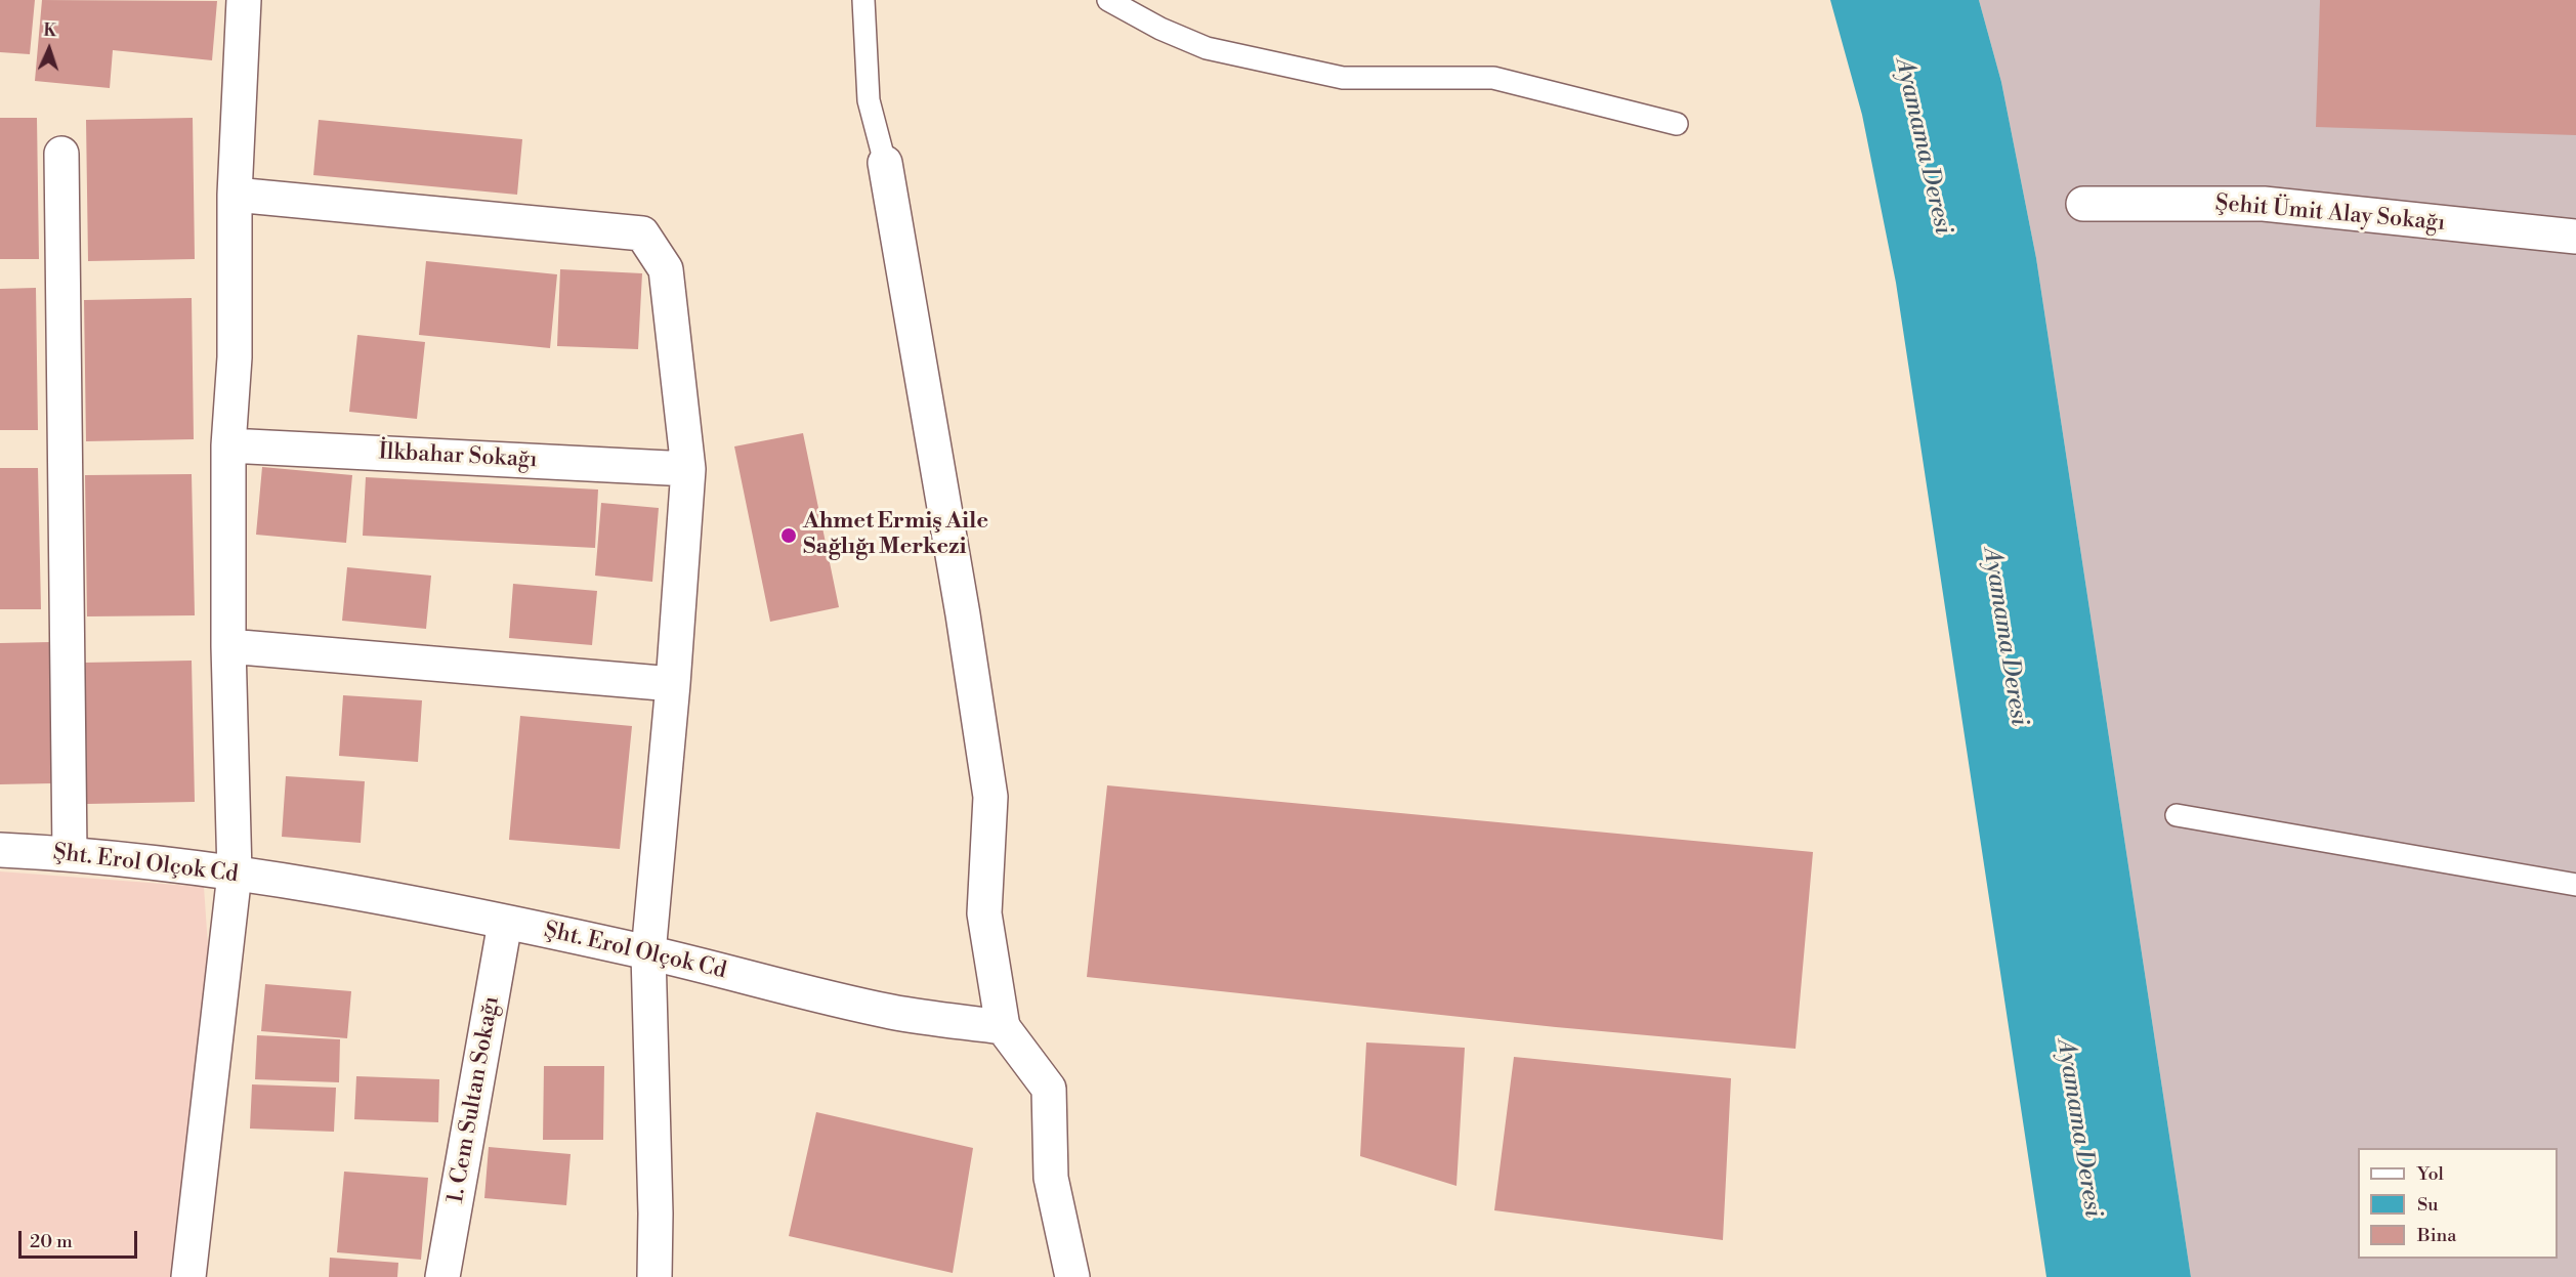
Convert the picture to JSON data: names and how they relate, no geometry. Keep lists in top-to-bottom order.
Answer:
{
  "streets": {
    "street": [
      "Şehit Ümit Alay Sokağı",
      "İlkbahar Sokağı",
      "Şht. Erol Olçok Cd",
      "1. Cem Sultan Sokağı"
    ]
  },
  "crossings": [
    ["Şht. Erol Olçok Cd", "1. Cem Sultan Sokağı"]
  ],
  "water": ["Ayamama Deresi"],
  "places": ["Ahmet Ermiş Aile Sağlığı Merkezi"],
  "legend": ["Yol", "Su", "Bina"],
  "scale_bar": "20 m",
  "north": "top"
}
